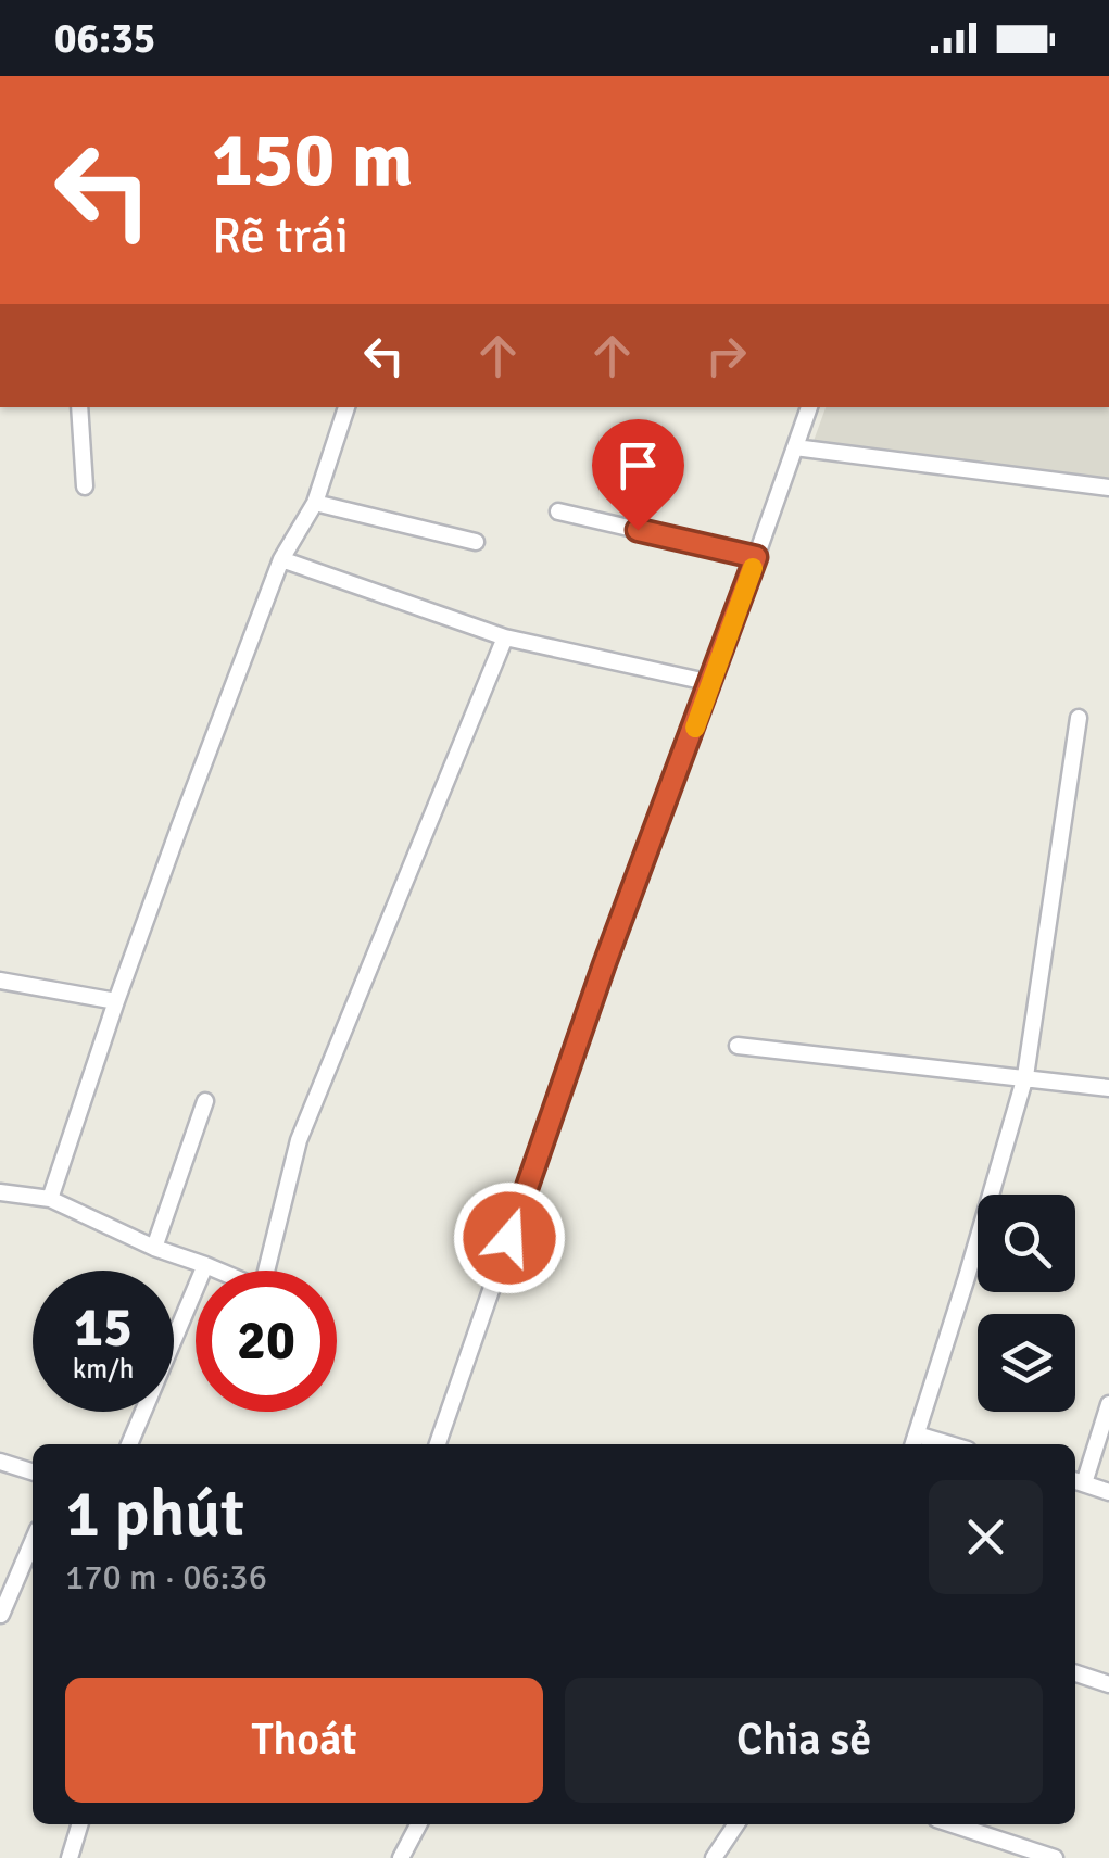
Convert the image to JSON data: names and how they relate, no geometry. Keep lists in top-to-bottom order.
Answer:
{
  "page": {
    "status": "06:35",
    "turn": ["150 m", "Rẽ trái"],
    "speed": "15 km/h",
    "limit": "20",
    "heading": ["1 phút", "170 m · 06:36"],
    "buttons": ["Thoát", "Chia sẻ"]
  }
}
